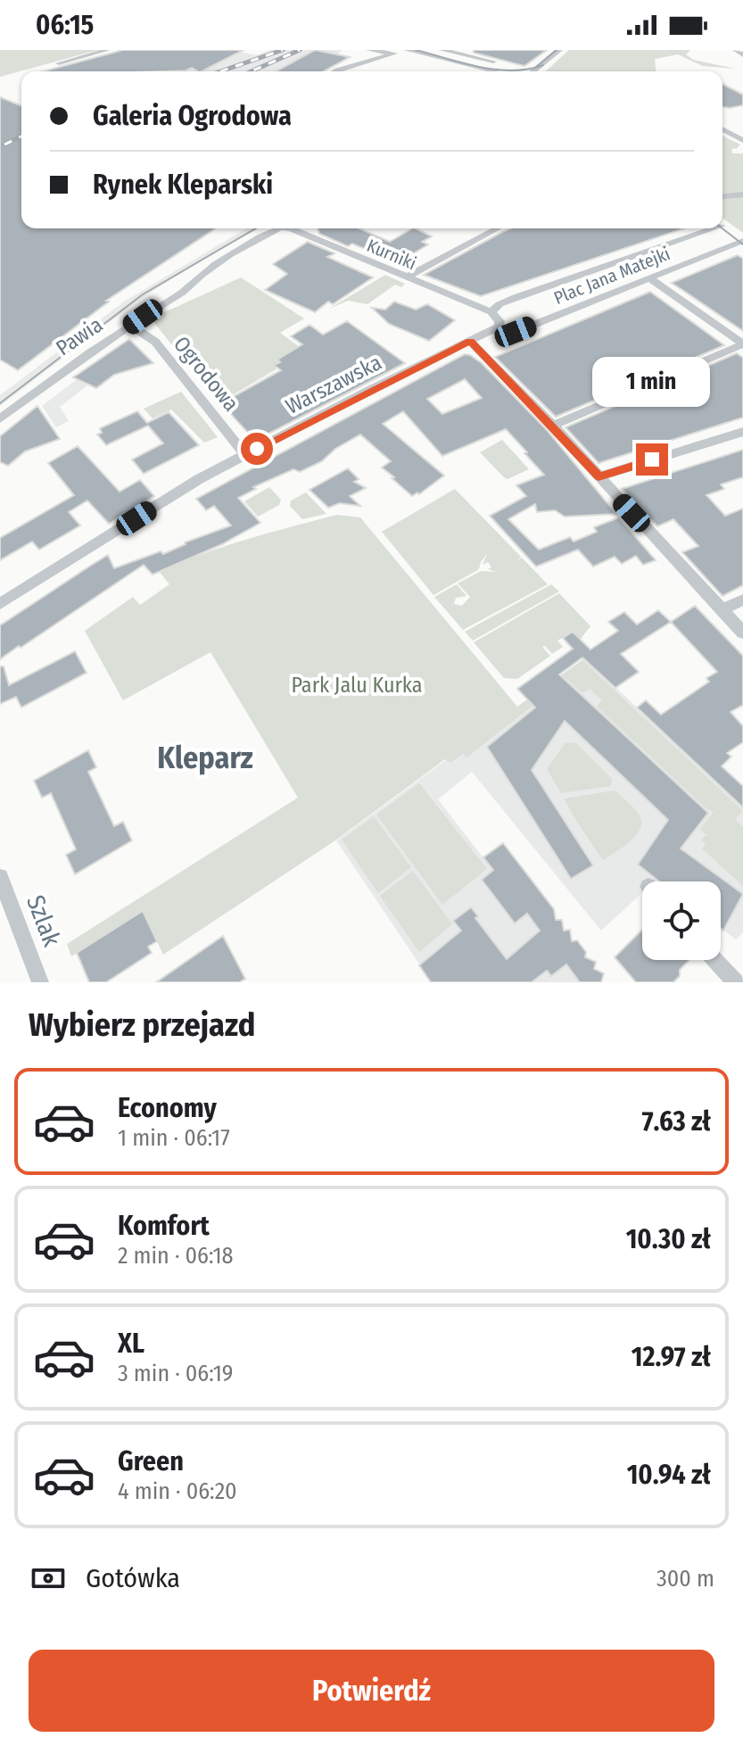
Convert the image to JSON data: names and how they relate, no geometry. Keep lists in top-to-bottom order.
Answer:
{
  "streets": {
    "street": [
      "Kurniki",
      "Plac Jana Matejki",
      "Pawia",
      "Ogrodowa",
      "Warszawska",
      "Szlak"
    ]
  },
  "crossings": [
    ["Kurniki", "Plac Jana Matejki"],
    ["Plac Jana Matejki", "Warszawska"],
    ["Pawia", "Ogrodowa"],
    ["Ogrodowa", "Warszawska"]
  ],
  "districts": ["Kleparz"],
  "parks": ["Park Jalu Kurka"],
  "page": {
    "status": "06:15",
    "banner": ["Galeria Ogrodowa", "Rynek Kleparski"],
    "bubble": "1 min",
    "heading": "Wybierz przejazd",
    "list": [
      {
        "name": "Economy",
        "note": "1 min · 06:17",
        "value": "7.63 zł"
      },
      {
        "name": "Komfort",
        "note": "2 min · 06:18",
        "value": "10.30 zł"
      },
      {
        "name": "XL",
        "note": "3 min · 06:19",
        "value": "12.97 zł"
      },
      {
        "name": "Green",
        "note": "4 min · 06:20",
        "value": "10.94 zł"
      }
    ],
    "pay": ["Gotówka", "300 m"],
    "buttons": "Potwierdź"
  }
}
